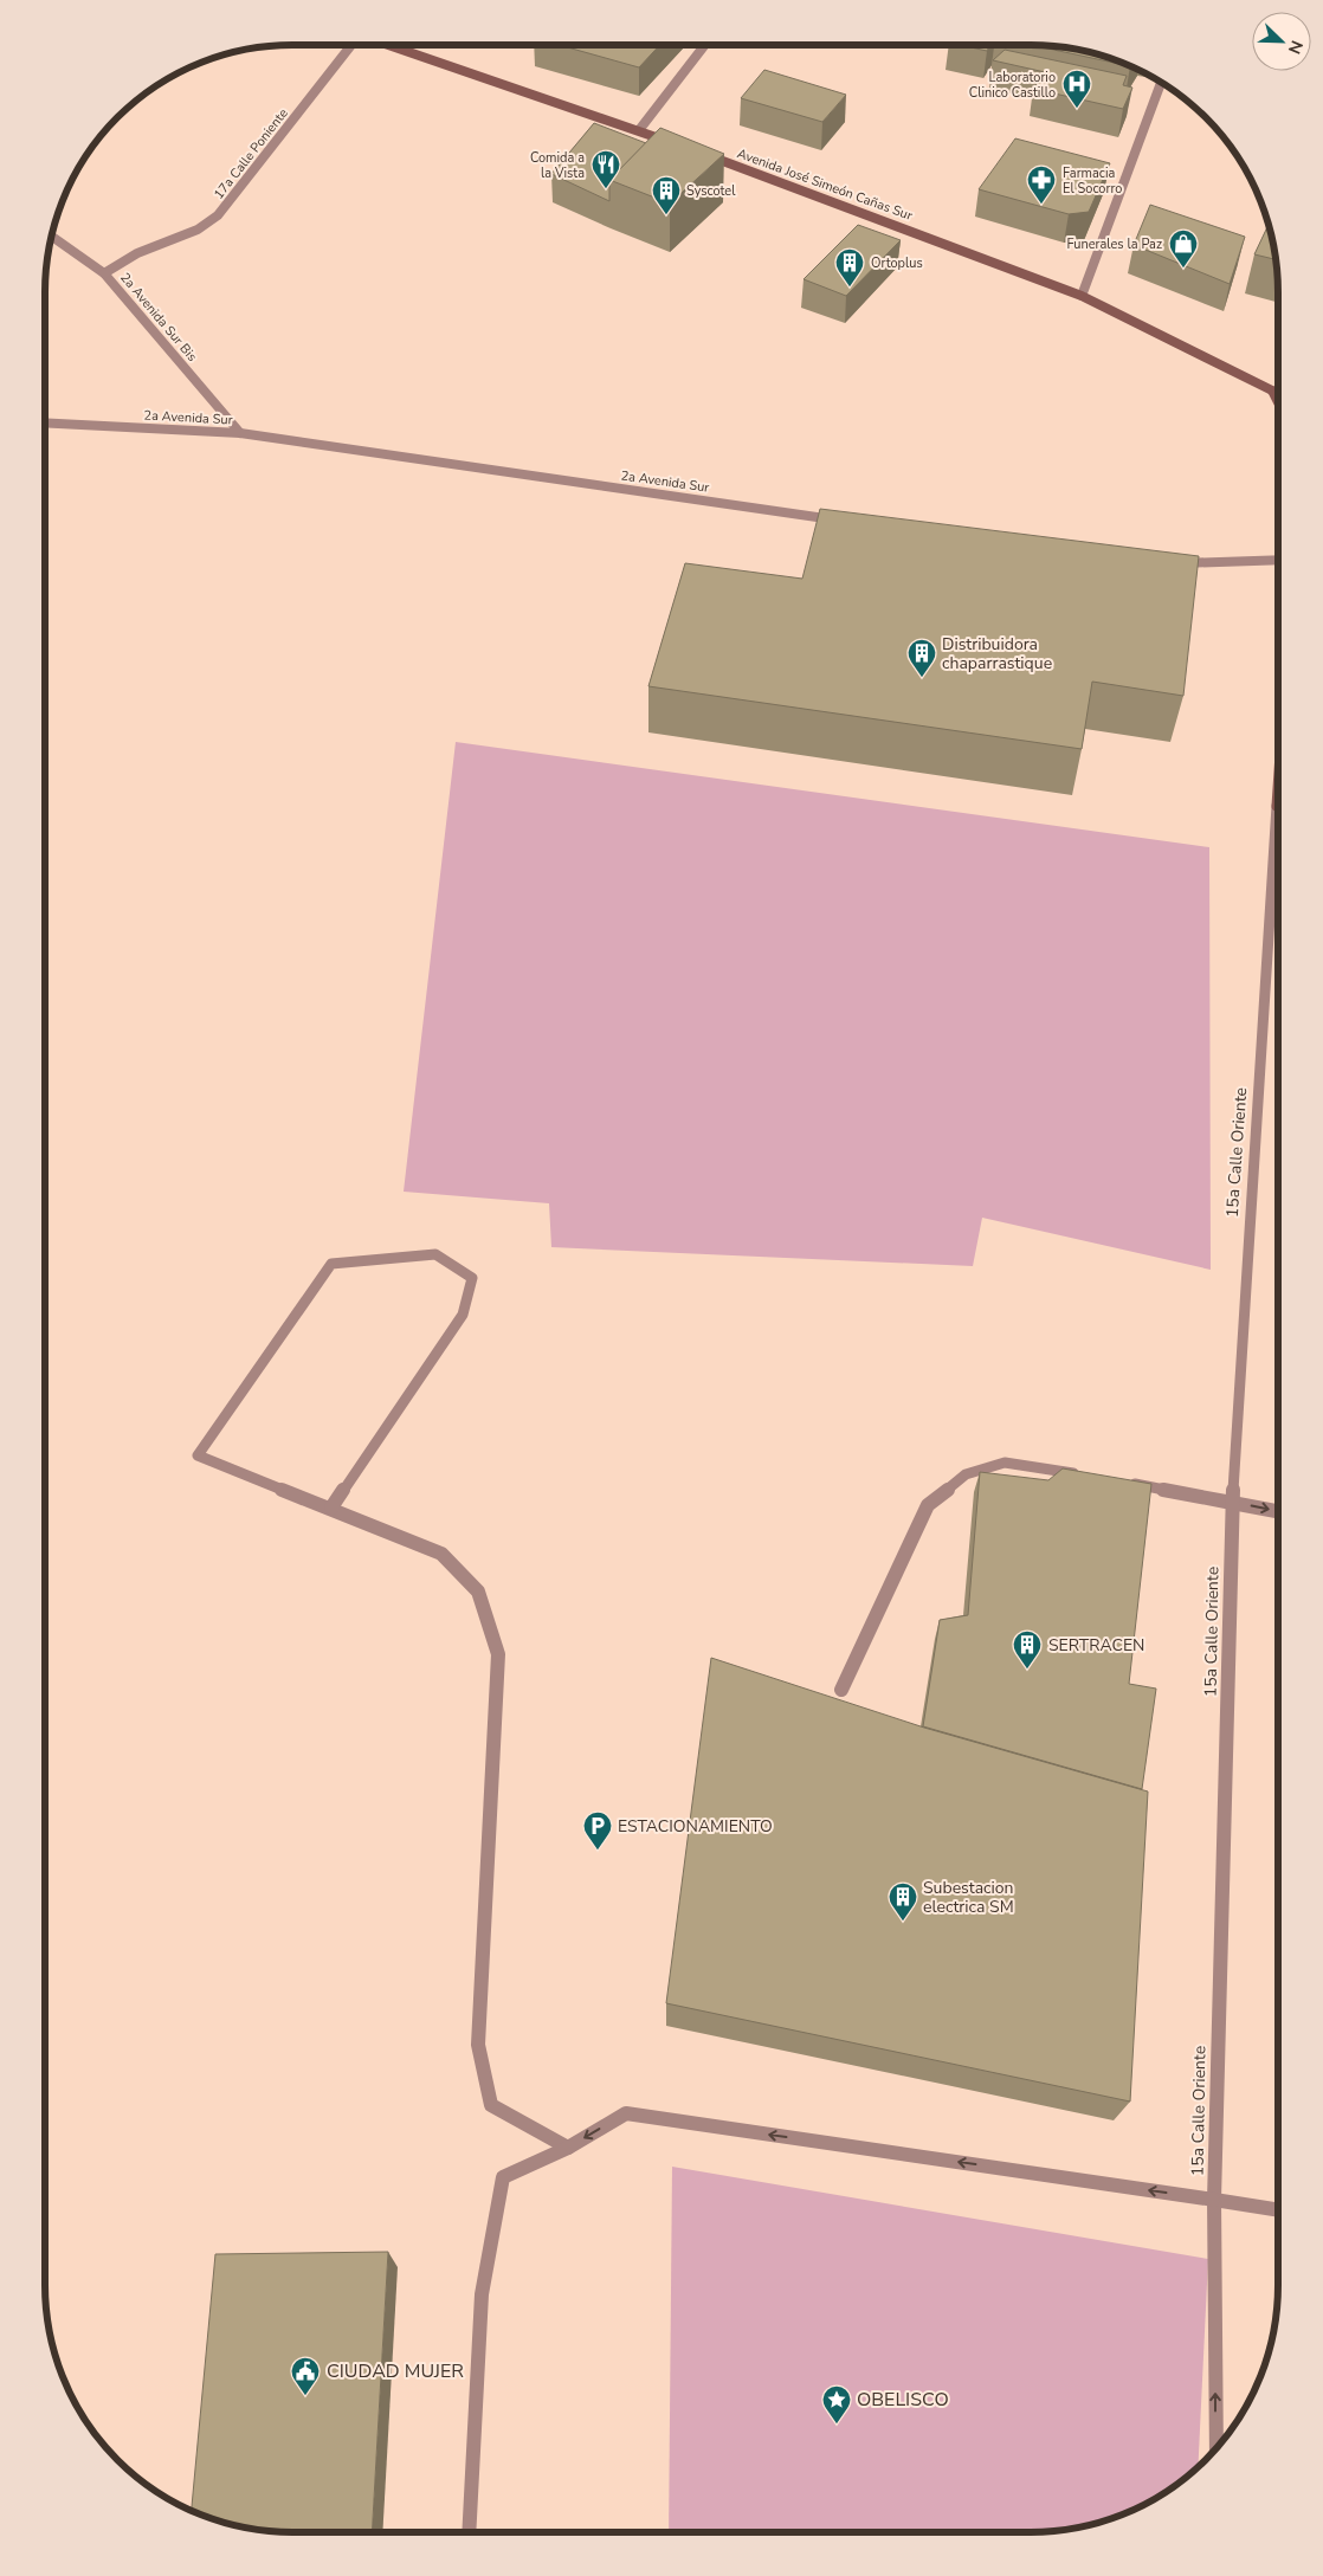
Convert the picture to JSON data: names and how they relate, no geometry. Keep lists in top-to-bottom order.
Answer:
{
  "streets": {
    "main road": ["Avenida José Simeón Cañas Sur"],
    "street": [
      "17a Calle Poniente",
      "2a Avenida Sur Bis",
      "2a Avenida Sur",
      "15a Calle Oriente"
    ]
  },
  "crossings": [
    ["17a Calle Poniente", "2a Avenida Sur Bis"],
    ["2a Avenida Sur Bis", "2a Avenida Sur"]
  ],
  "places": {
    "hospital": ["Laboratorio Clinico Castillo"],
    "restaurant": ["Comida a la Vista"],
    "pharmacy": ["Farmacia El Socorro"],
    "building": [
      "Syscotel",
      "Ortoplus",
      "Distribuidora chaparrastique",
      "SERTRACEN",
      "Subestacion electrica SM"
    ],
    "shop": ["Funerales la Paz"],
    "parking": ["ESTACIONAMIENTO"],
    "public building": ["CIUDAD MUJER"],
    "place": ["OBELISCO"]
  },
  "north": "bottom right"
}
